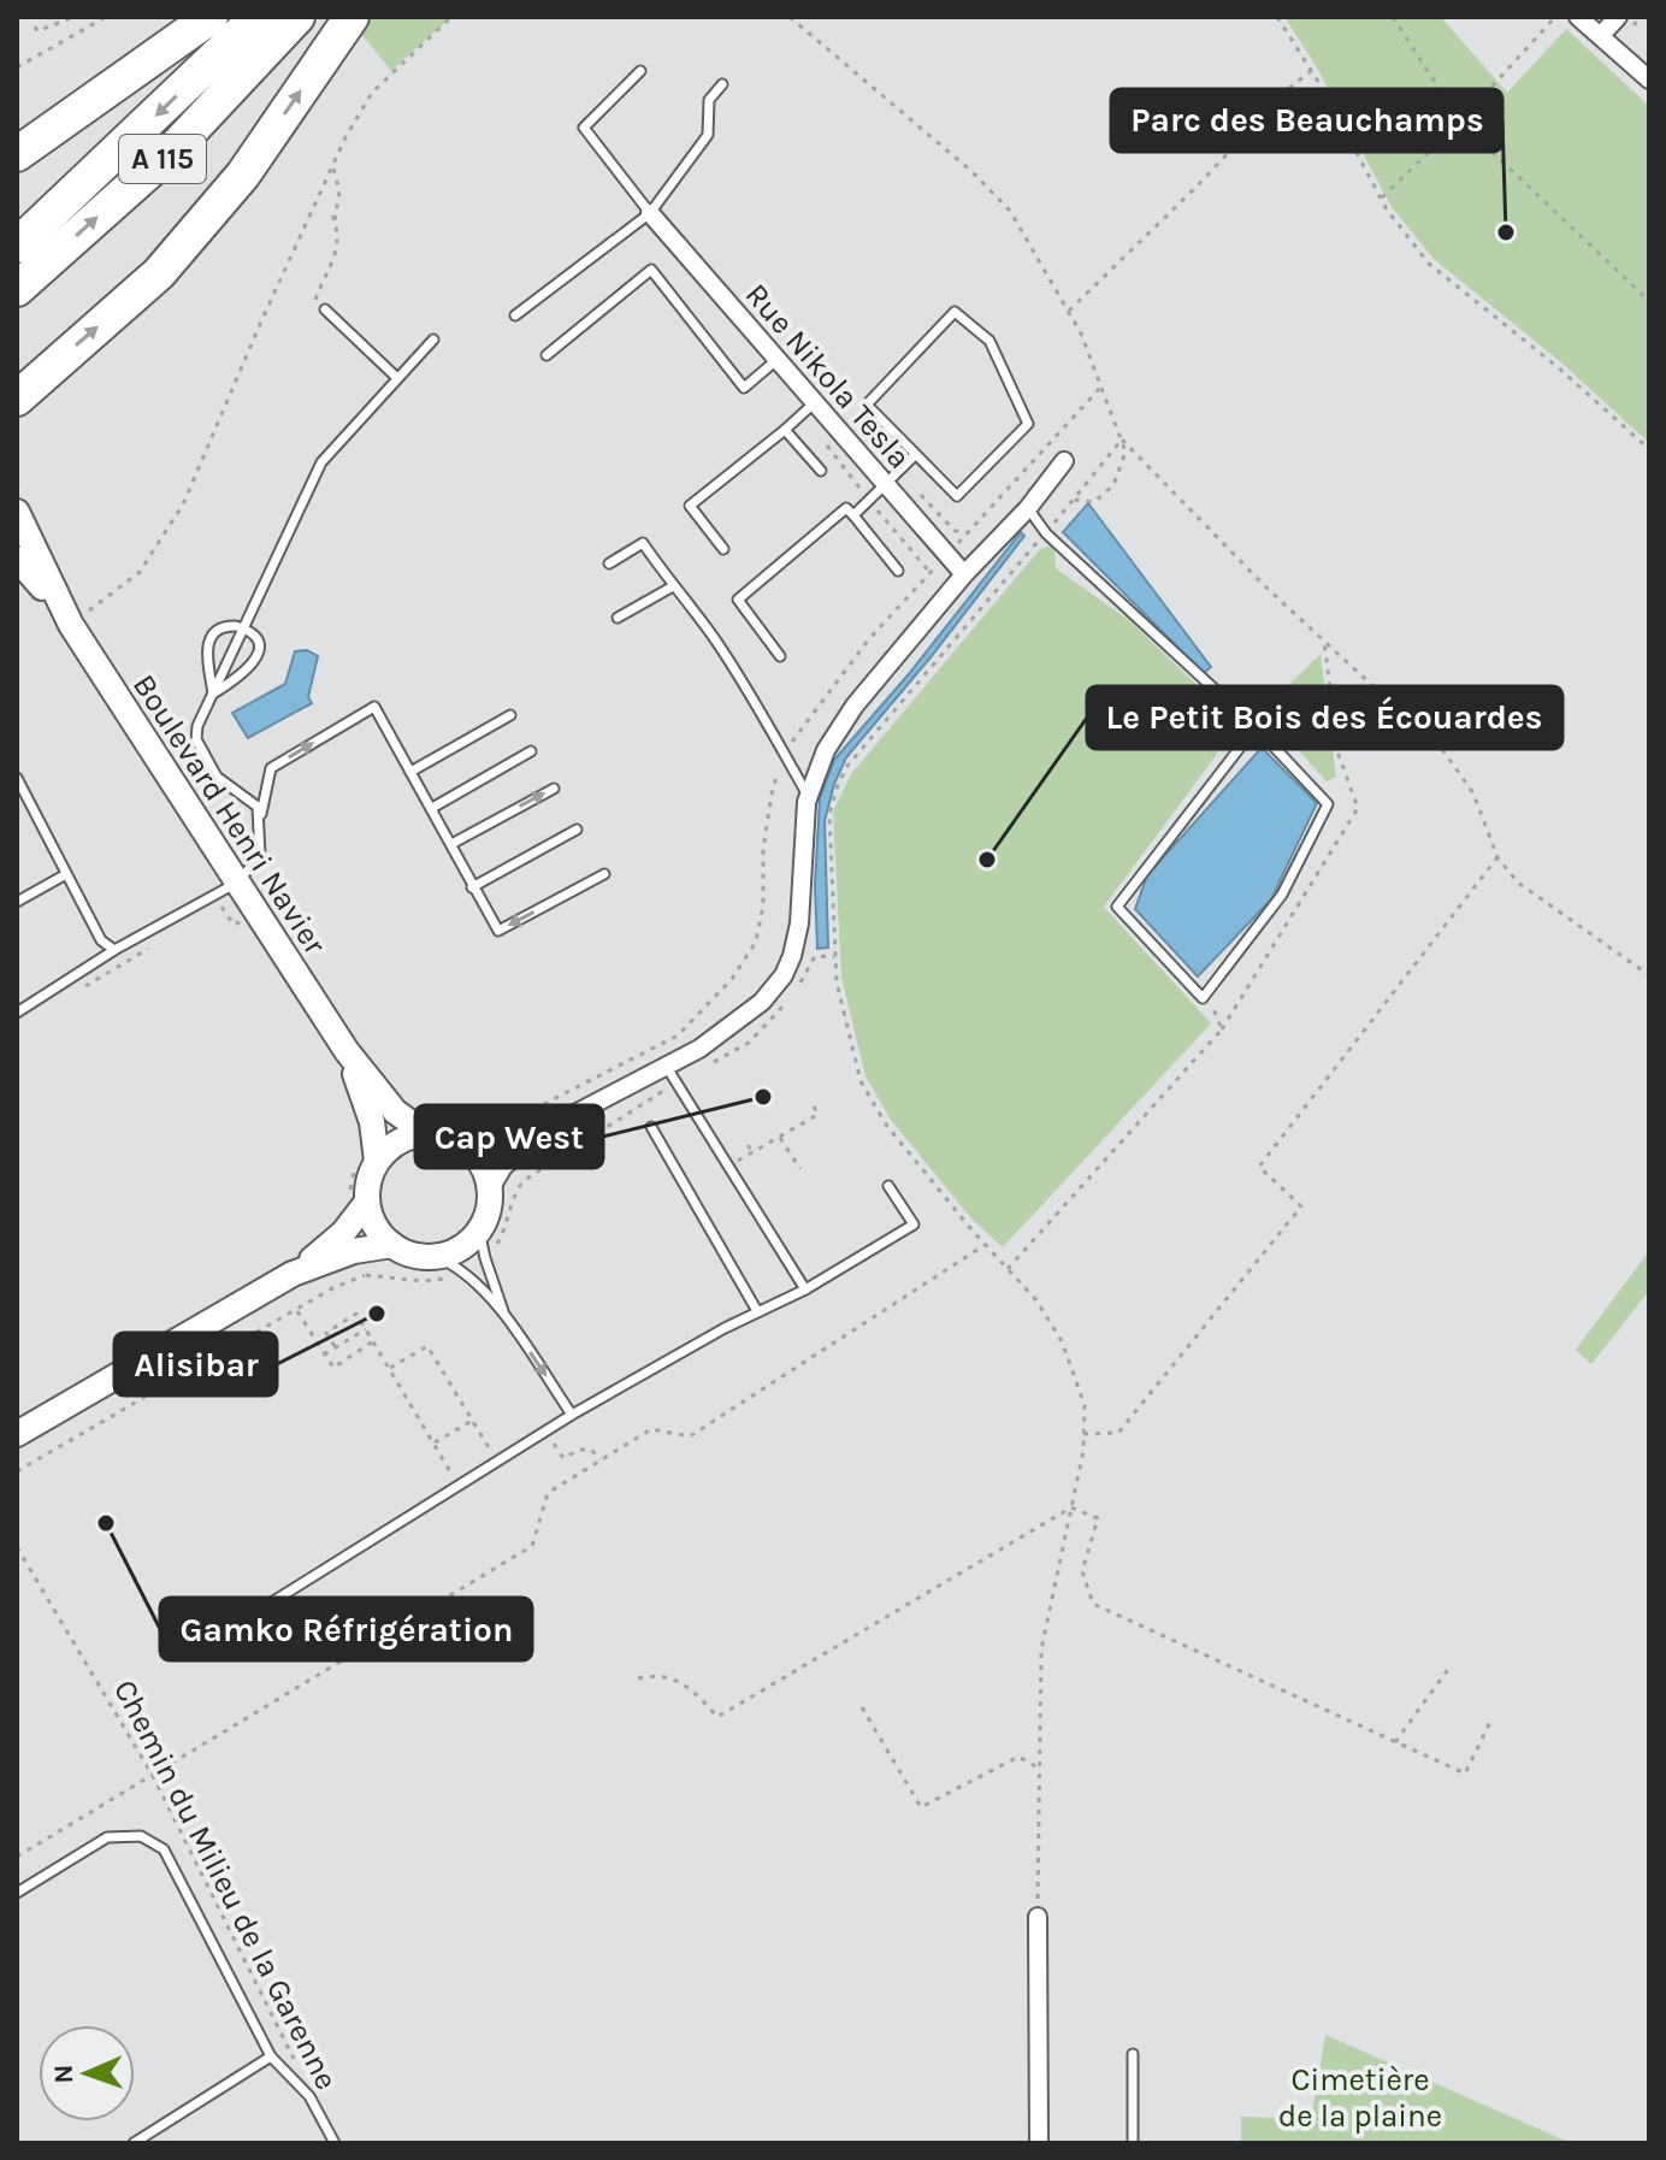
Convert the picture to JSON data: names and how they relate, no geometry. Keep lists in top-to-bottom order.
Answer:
{
  "streets": {
    "highway": ["A 115"],
    "main road": ["Boulevard Henri Navier"],
    "street": ["Rue Nikola Tesla"],
    "path": ["Chemin du Milieu de la Garenne"]
  },
  "parks": ["Cimetière de la plaine"],
  "places": [
    "Parc des Beauchamps",
    "Le Petit Bois des Écouardes",
    "Cap West",
    "Alisibar",
    "Gamko Réfrigération"
  ],
  "north": "left"
}
